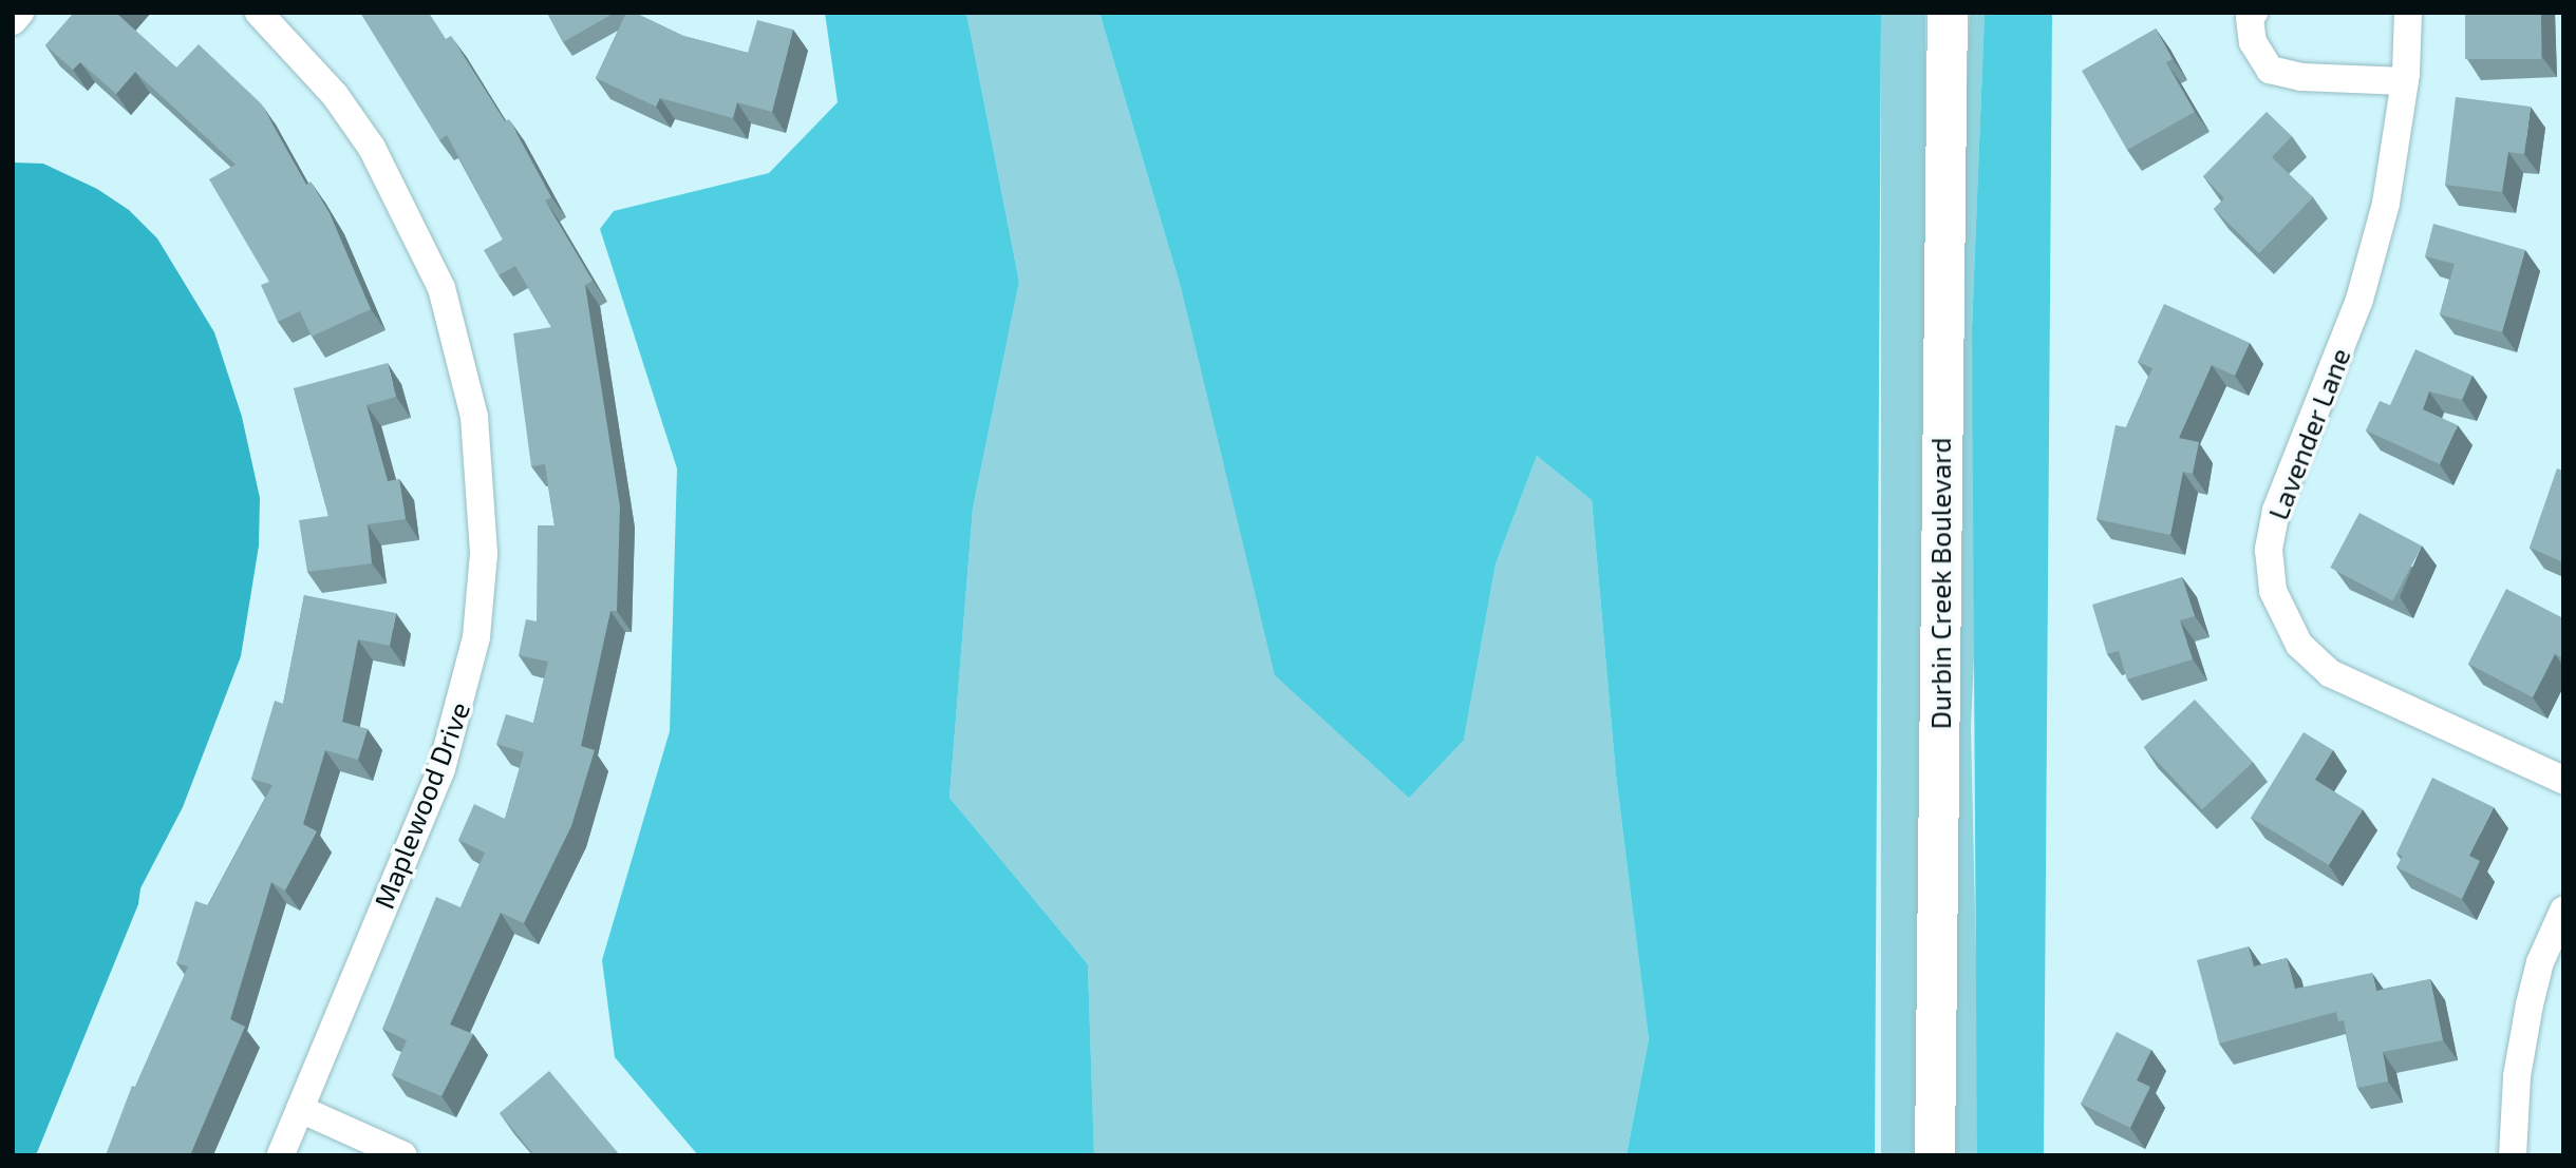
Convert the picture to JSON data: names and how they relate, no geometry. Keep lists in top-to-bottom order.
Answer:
{
  "streets": {
    "street": ["Lavender Lane", "Durbin Creek Boulevard", "Maplewood Drive"]
  }
}
